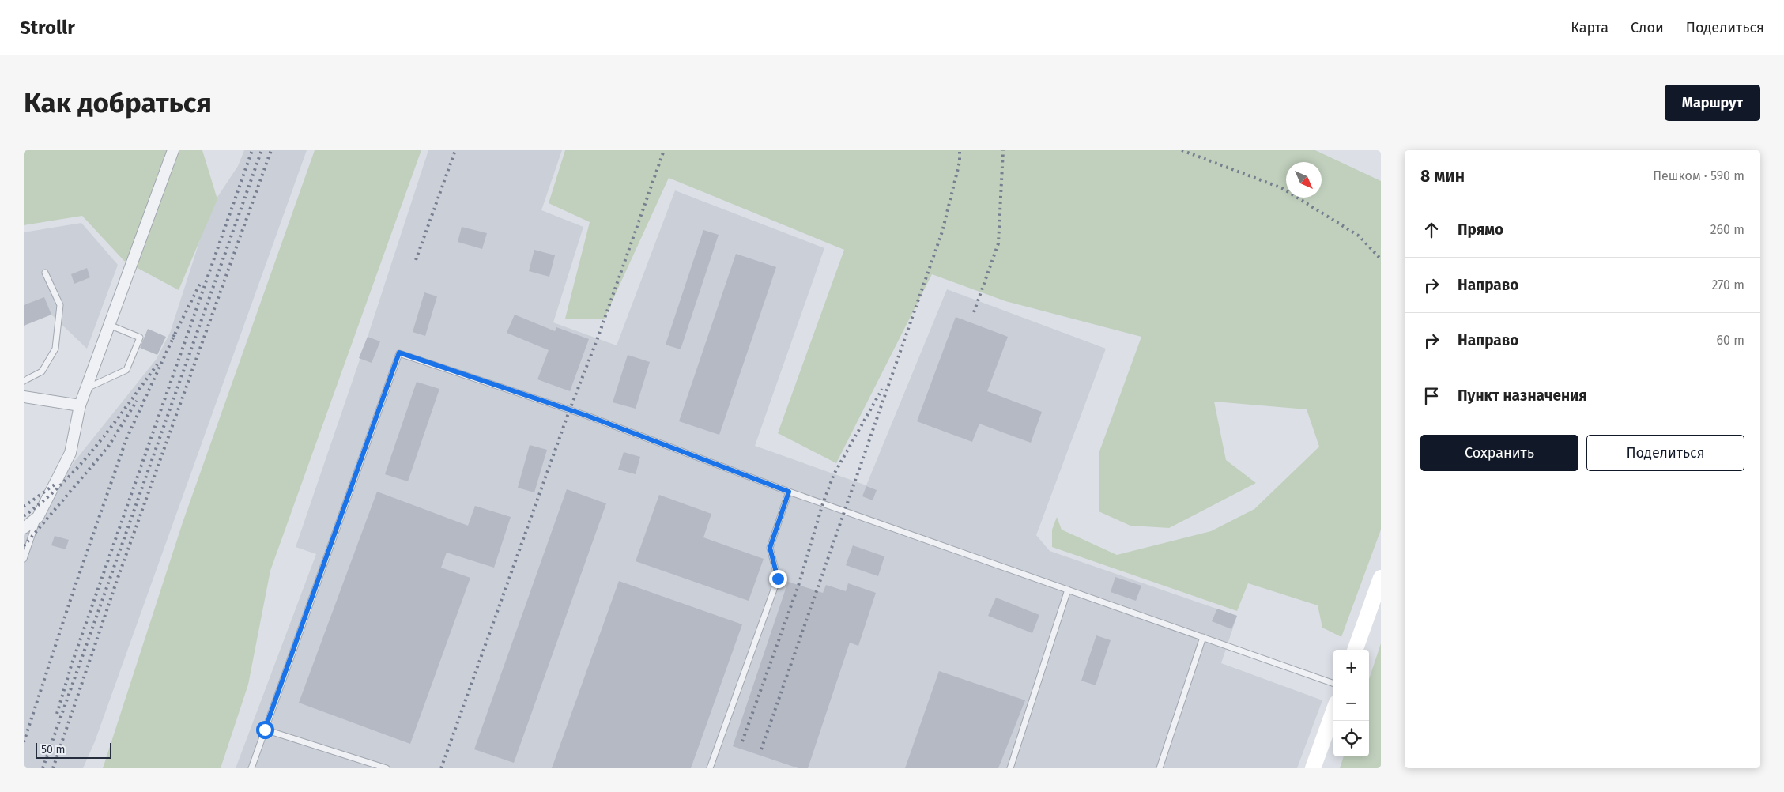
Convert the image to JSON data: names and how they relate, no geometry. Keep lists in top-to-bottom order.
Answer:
{
  "scale_bar": "50 m",
  "north": "bottom right",
  "page": {
    "header": "Strollr",
    "nav": ["Карта", "Слои", "Поделиться"],
    "buttons": [
      "Маршрут",
      ["Сохранить", "Поделиться"]
    ],
    "title": "Как добраться",
    "heading": ["8 мин", "Пешком · 590 m"],
    "list": [
      ["Прямо", "260 m"],
      ["Направо", "270 m"],
      ["Направо", "60 m"],
      "Пункт назначения"
    ],
    "map_buttons": ["+", "−"],
    "scale": "50 m"
  }
}
